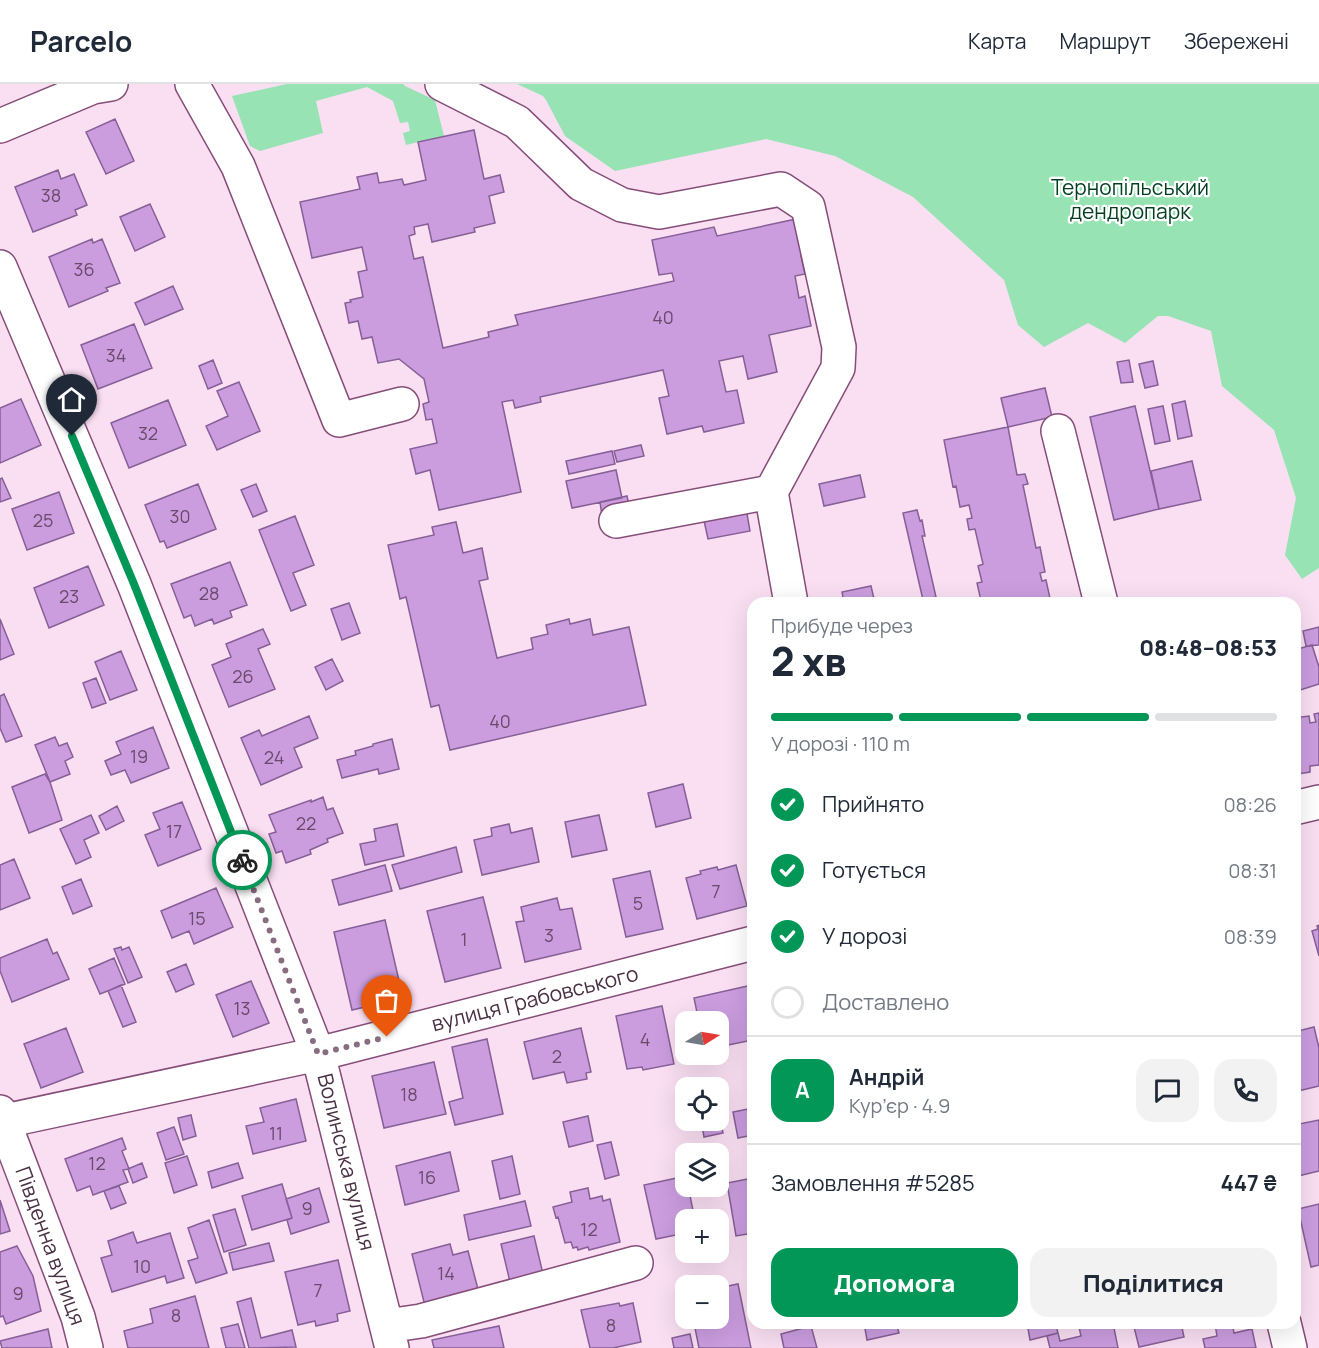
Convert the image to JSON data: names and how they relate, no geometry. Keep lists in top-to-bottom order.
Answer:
{
  "streets": {
    "street": ["вулиця Грабовського", "Волинська вулиця", "Південна вулиця"]
  },
  "crossings": [
    ["вулиця Грабовського", "Волинська вулиця"],
    ["вулиця Грабовського", "Південна вулиця"]
  ],
  "parks": ["Тернопільський дендропарк"],
  "house_numbers": [
    "38",
    "36",
    "40",
    "34",
    "32",
    "30",
    "25",
    "28",
    "23",
    "26",
    "40",
    "19",
    "24",
    "22",
    "17",
    "7",
    "5",
    "15",
    "3",
    "1",
    "13",
    "4",
    "2",
    "18",
    "11",
    "12",
    "16",
    "9",
    "12",
    "10",
    "14",
    "7",
    "9",
    "8",
    "8"
  ],
  "north": "right",
  "page": {
    "header": "Parcelo",
    "nav": ["Карта", "Маршрут", "Збережені"],
    "heading": ["2 хв", "Прибуде через", "08:48–08:53"],
    "panel": [
      "Андрій",
      "Кур’єр · 4.9",
      "Замовлення #5285",
      "447 ₴"
    ],
    "bar": "У дорозі · 110 m",
    "list": [
      ["Прийнято", "08:26"],
      ["Готується", "08:31"],
      ["У дорозі", "08:39"],
      "Доставлено"
    ],
    "map_buttons": ["+", "−"],
    "round": "А",
    "buttons": ["Допомога", "Поділитися"]
  }
}
